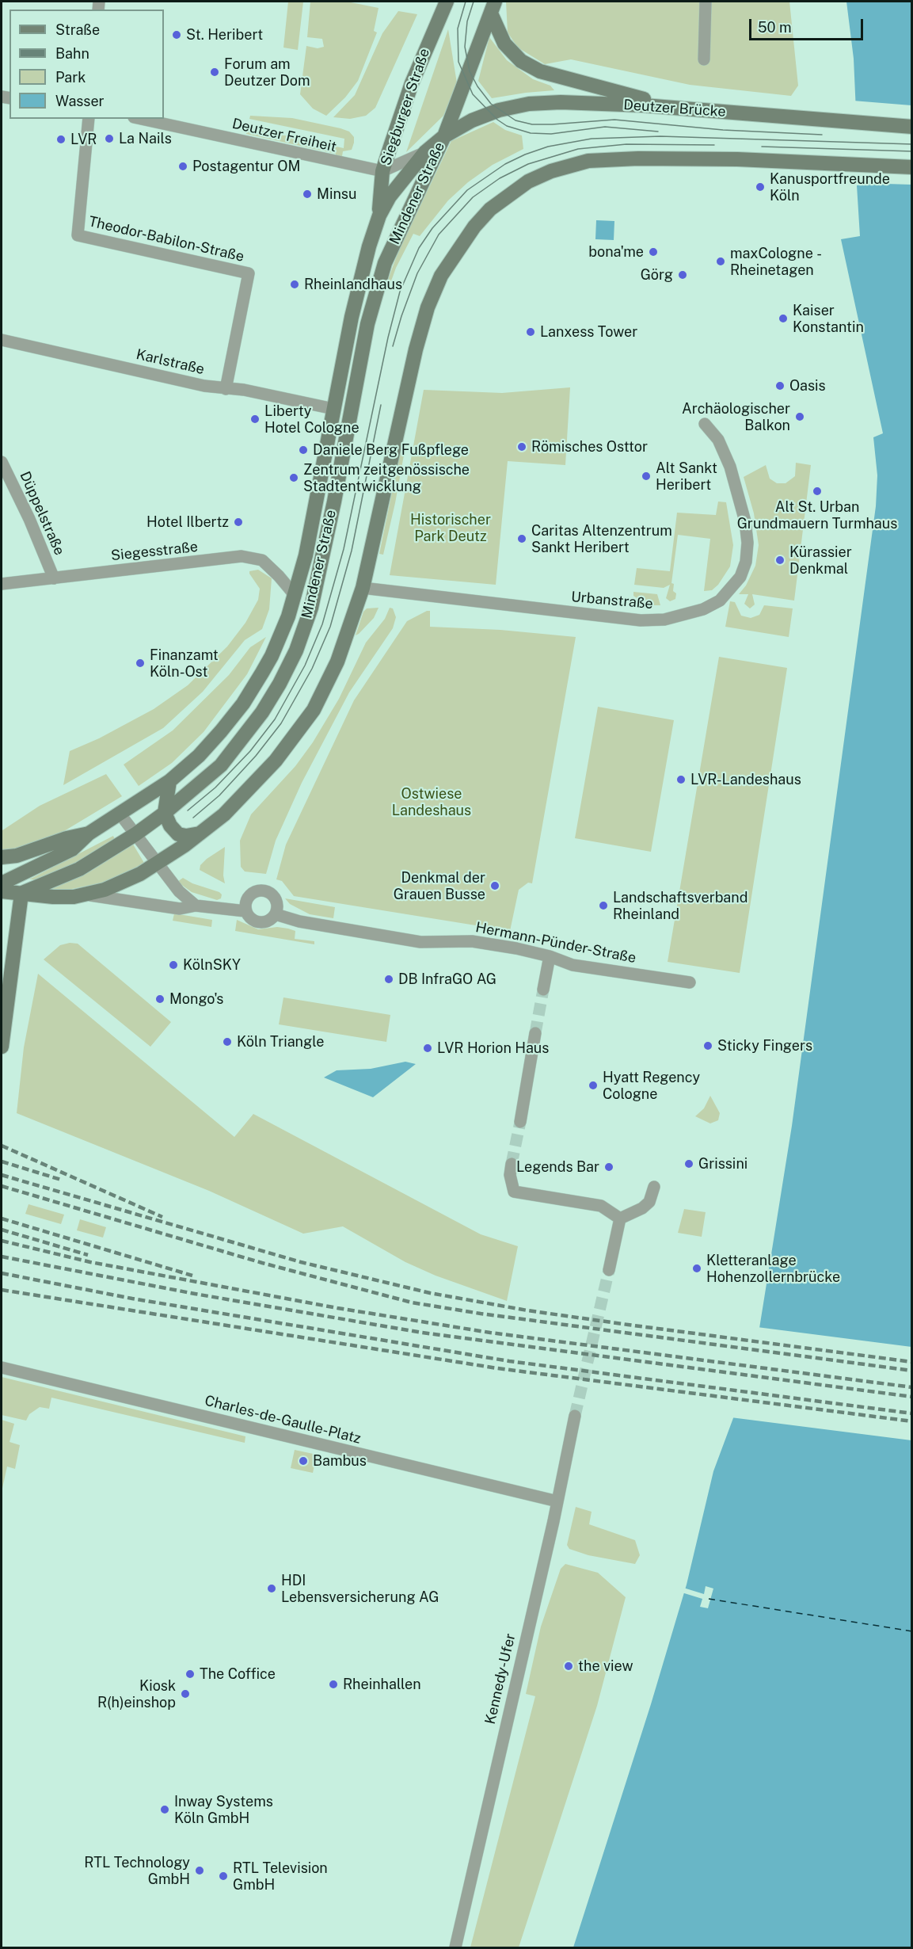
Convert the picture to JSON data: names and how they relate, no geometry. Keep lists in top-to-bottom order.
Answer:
{
  "streets": {
    "main road": ["Siegburger Straße", "Deutzer Brücke", "Mindener Straße"],
    "street": [
      "Deutzer Freiheit",
      "Theodor-Babilon-Straße",
      "Karlstraße",
      "Düppelstraße",
      "Siegesstraße",
      "Urbanstraße",
      "Hermann-Pünder-Straße",
      "Charles-de-Gaulle-Platz",
      "Kennedy-Ufer"
    ]
  },
  "crossings": [
    ["Siegburger Straße", "Deutzer Freiheit"],
    ["Siegburger Straße", "Mindener Straße"],
    ["Deutzer Brücke", "Mindener Straße"],
    ["Mindener Straße", "Karlstraße"],
    ["Mindener Straße", "Siegesstraße"],
    ["Mindener Straße", "Urbanstraße"],
    ["Theodor-Babilon-Straße", "Karlstraße"],
    ["Düppelstraße", "Siegesstraße"],
    ["Charles-de-Gaulle-Platz", "Kennedy-Ufer"]
  ],
  "parks": ["Historischer Park Deutz", "Ostwiese Landeshaus"],
  "places": [
    "St. Heribert",
    "Forum am Deutzer Dom",
    "La Nails",
    "LVR",
    "Postagentur OM",
    "Kanusportfreunde Köln",
    "Minsu",
    "bona'me",
    "maxCologne - Rheinetagen",
    "Görg",
    "Rheinlandhaus",
    "Kaiser Konstantin",
    "Lanxess Tower",
    "Oasis",
    "Archäologischer Balkon",
    "Liberty Hotel Cologne",
    "Römisches Osttor",
    "Daniele Berg Fußpflege",
    "Alt Sankt Heribert",
    "Zentrum zeitgenössische Stadtentwicklung",
    "Alt St. Urban Grundmauern Turmhaus",
    "Hotel Ilbertz",
    "Caritas Altenzentrum Sankt Heribert",
    "Kürassier Denkmal",
    "Finanzamt Köln-Ost",
    "LVR-Landeshaus",
    "Denkmal der Grauen Busse",
    "Landschaftsverband Rheinland",
    "KölnSKY",
    "DB InfraGO AG",
    "Mongo's",
    "Köln Triangle",
    "Sticky Fingers",
    "LVR Horion Haus",
    "Hyatt Regency Cologne",
    "Grissini",
    "Legends Bar",
    "Kletteranlage Hohenzollernbrücke",
    "Bambus",
    "HDI Lebensversicherung AG",
    "the view",
    "The Coffice",
    "Rheinhallen",
    "Kiosk R(h)einshop",
    "Inway Systems Köln GmbH",
    "RTL Technology GmbH",
    "RTL Television GmbH"
  ],
  "legend": [
    "Straße",
    "Bahn",
    "Park",
    "Wasser"
  ],
  "scale_bar": "50 m"
}
